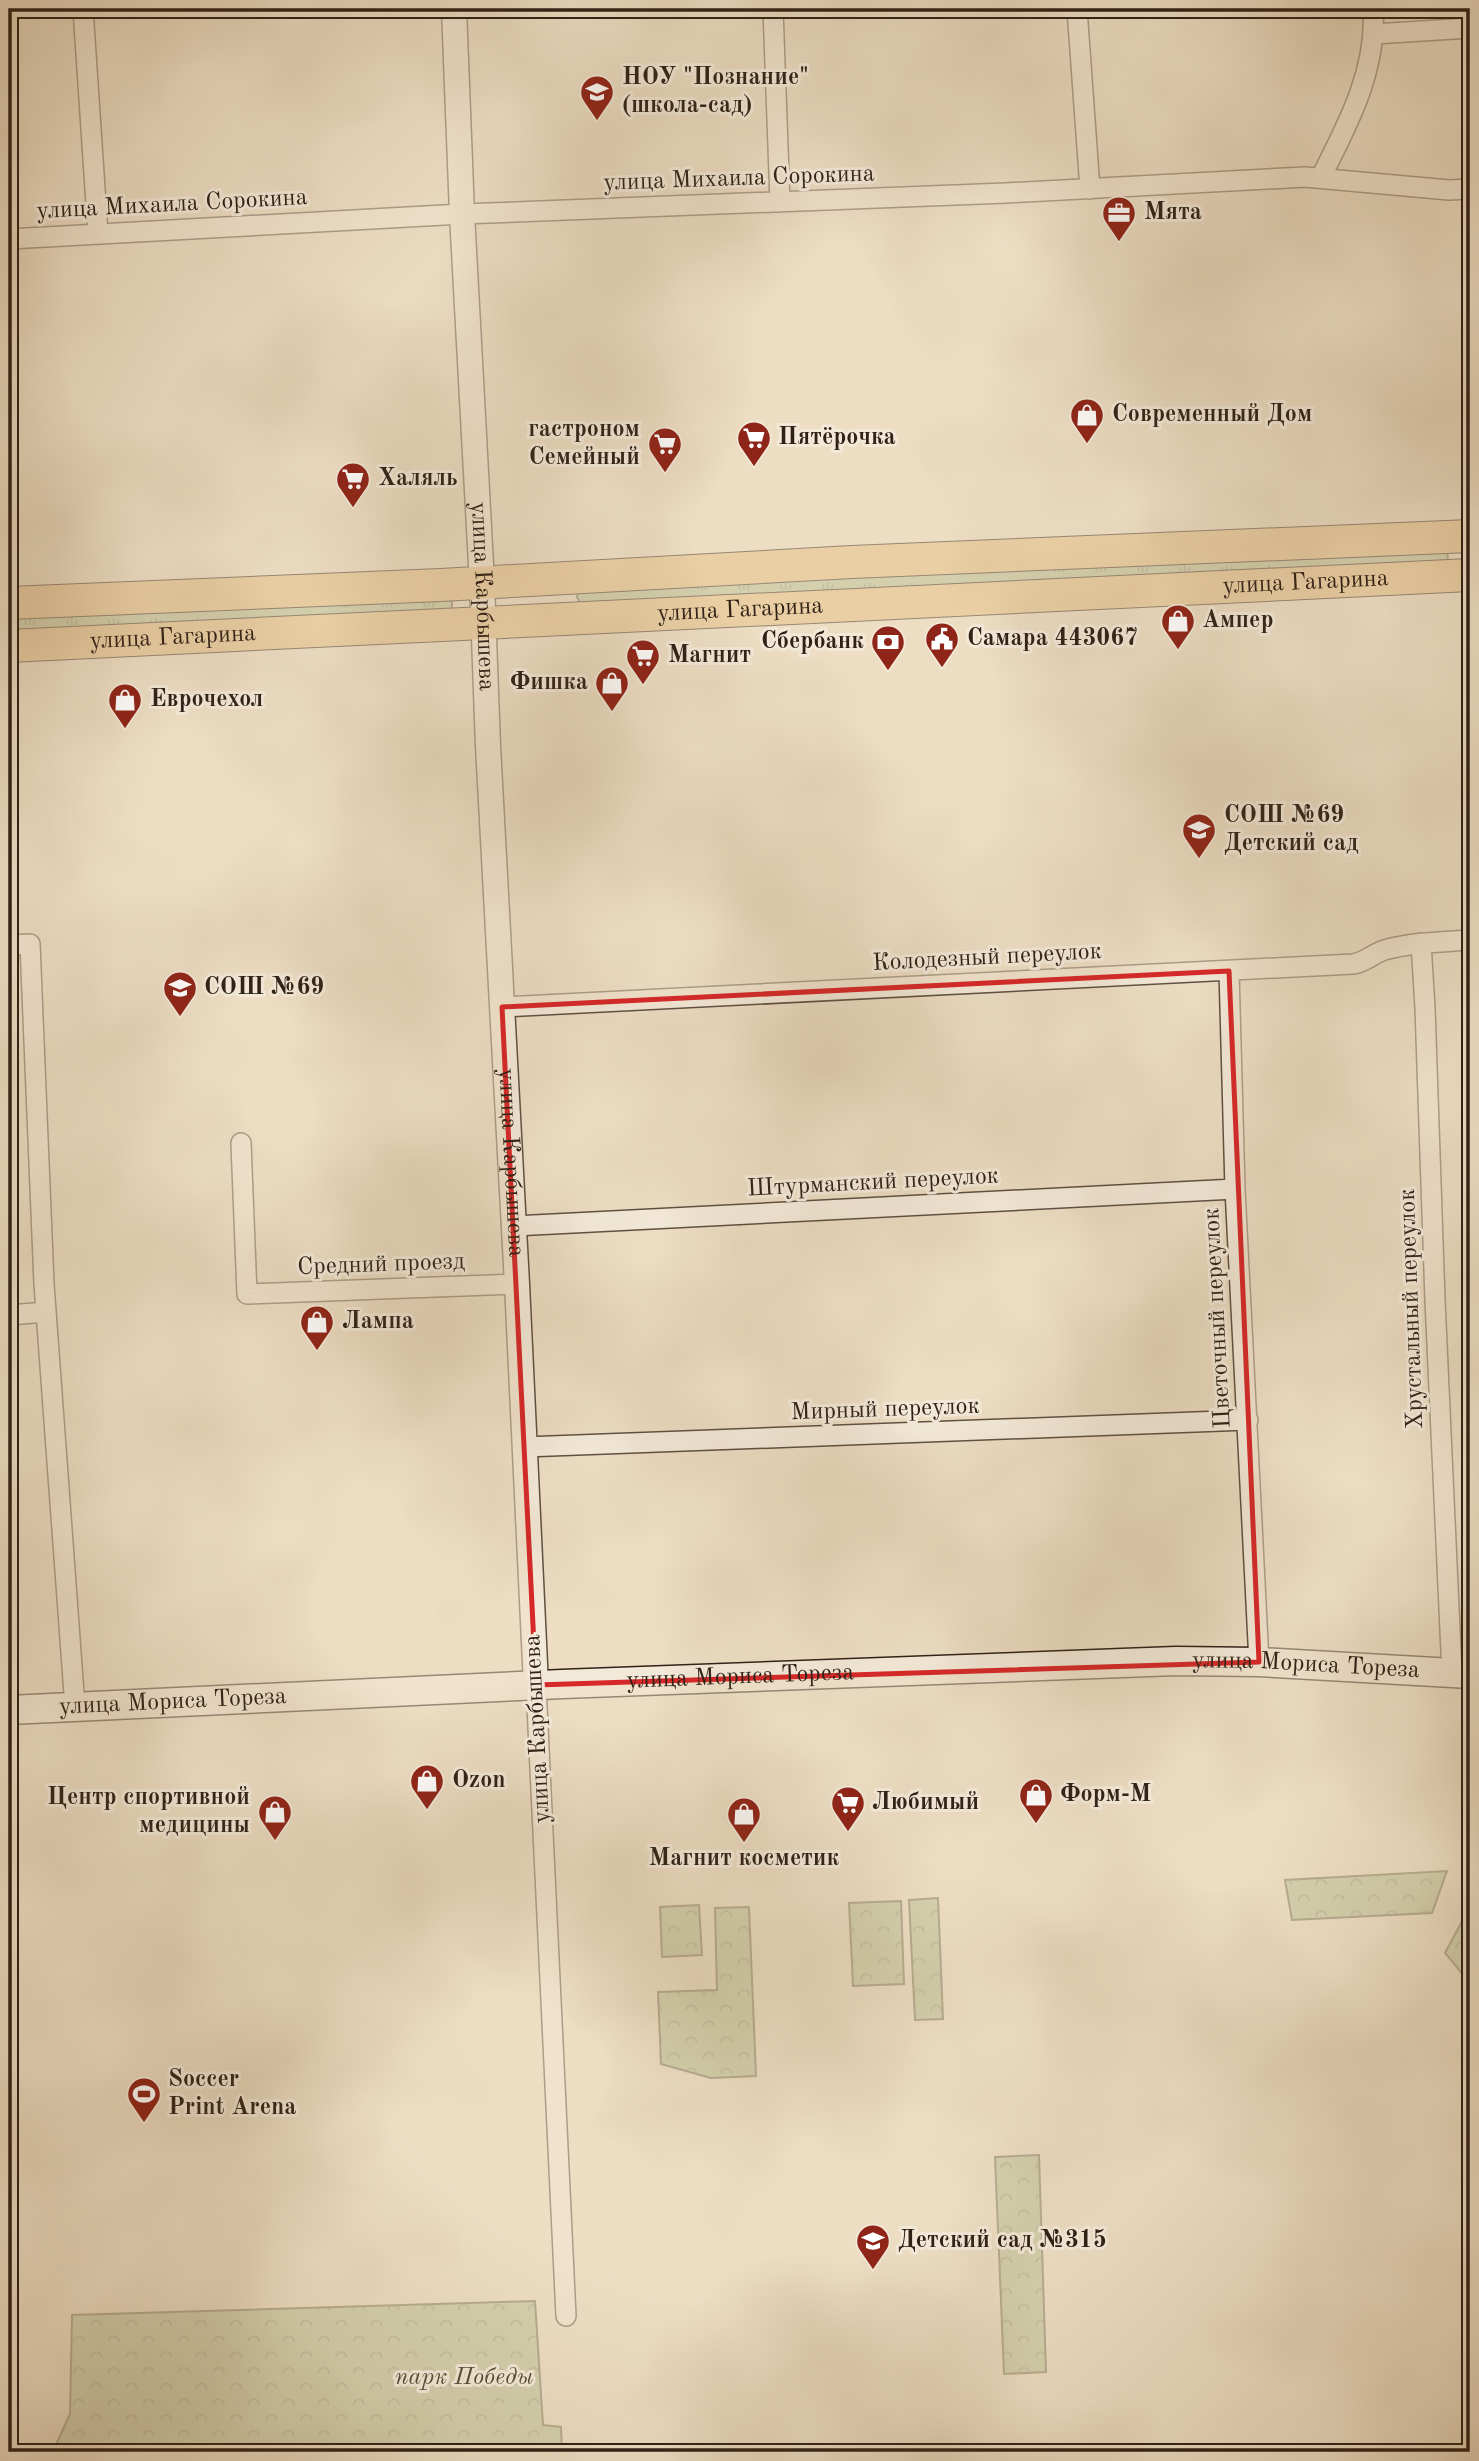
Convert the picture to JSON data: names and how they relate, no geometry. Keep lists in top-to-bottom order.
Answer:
{
  "streets": {
    "main road": ["улица Гагарина", "улица Мориса Тореза"],
    "street": [
      "улица Михаила Сорокина",
      "улица Карбышева",
      "Колодезный переулок",
      "Штурманский переулок",
      "Средний проезд",
      "Хрустальный переулок",
      "Цветочный переулок",
      "Мирный переулок"
    ]
  },
  "crossings": [
    ["улица Михаила Сорокина", "улица Карбышева"],
    ["улица Гагарина", "улица Карбышева"],
    ["улица Карбышева", "Колодезный переулок"],
    ["улица Карбышева", "Штурманский переулок"],
    ["улица Карбышева", "Средний проезд"],
    ["улица Карбышева", "Мирный переулок"],
    ["улица Карбышева", "улица Мориса Тореза"],
    ["Колодезный переулок", "Хрустальный переулок"],
    ["Колодезный переулок", "Цветочный переулок"],
    ["Штурманский переулок", "Цветочный переулок"],
    ["Хрустальный переулок", "улица Мориса Тореза"],
    ["Цветочный переулок", "Мирный переулок"],
    ["Цветочный переулок", "улица Мориса Тореза"]
  ],
  "parks": ["парк Победы"],
  "places": {
    "school or university": [
      "НОУ \"Познание\" (школа-сад)",
      "СОШ №69 Детский сад",
      "СОШ №69",
      "Детский сад №315"
    ],
    "office": ["Мята"],
    "shop": [
      "Современный Дом",
      "Ампер",
      "Фишка",
      "Еврочехол",
      "Лампа",
      "Ozon",
      "Форм-М",
      "Центр спортивной медицины",
      "Магнит косметик"
    ],
    "supermarket": [
      "Пятёрочка",
      "гастроном Семейный",
      "Халяль",
      "Магнит",
      "Любимый"
    ],
    "public building": ["Самара 443067"],
    "bank": ["Сбербанк"],
    "sports": ["Soccer Print Arena"]
  }
}
